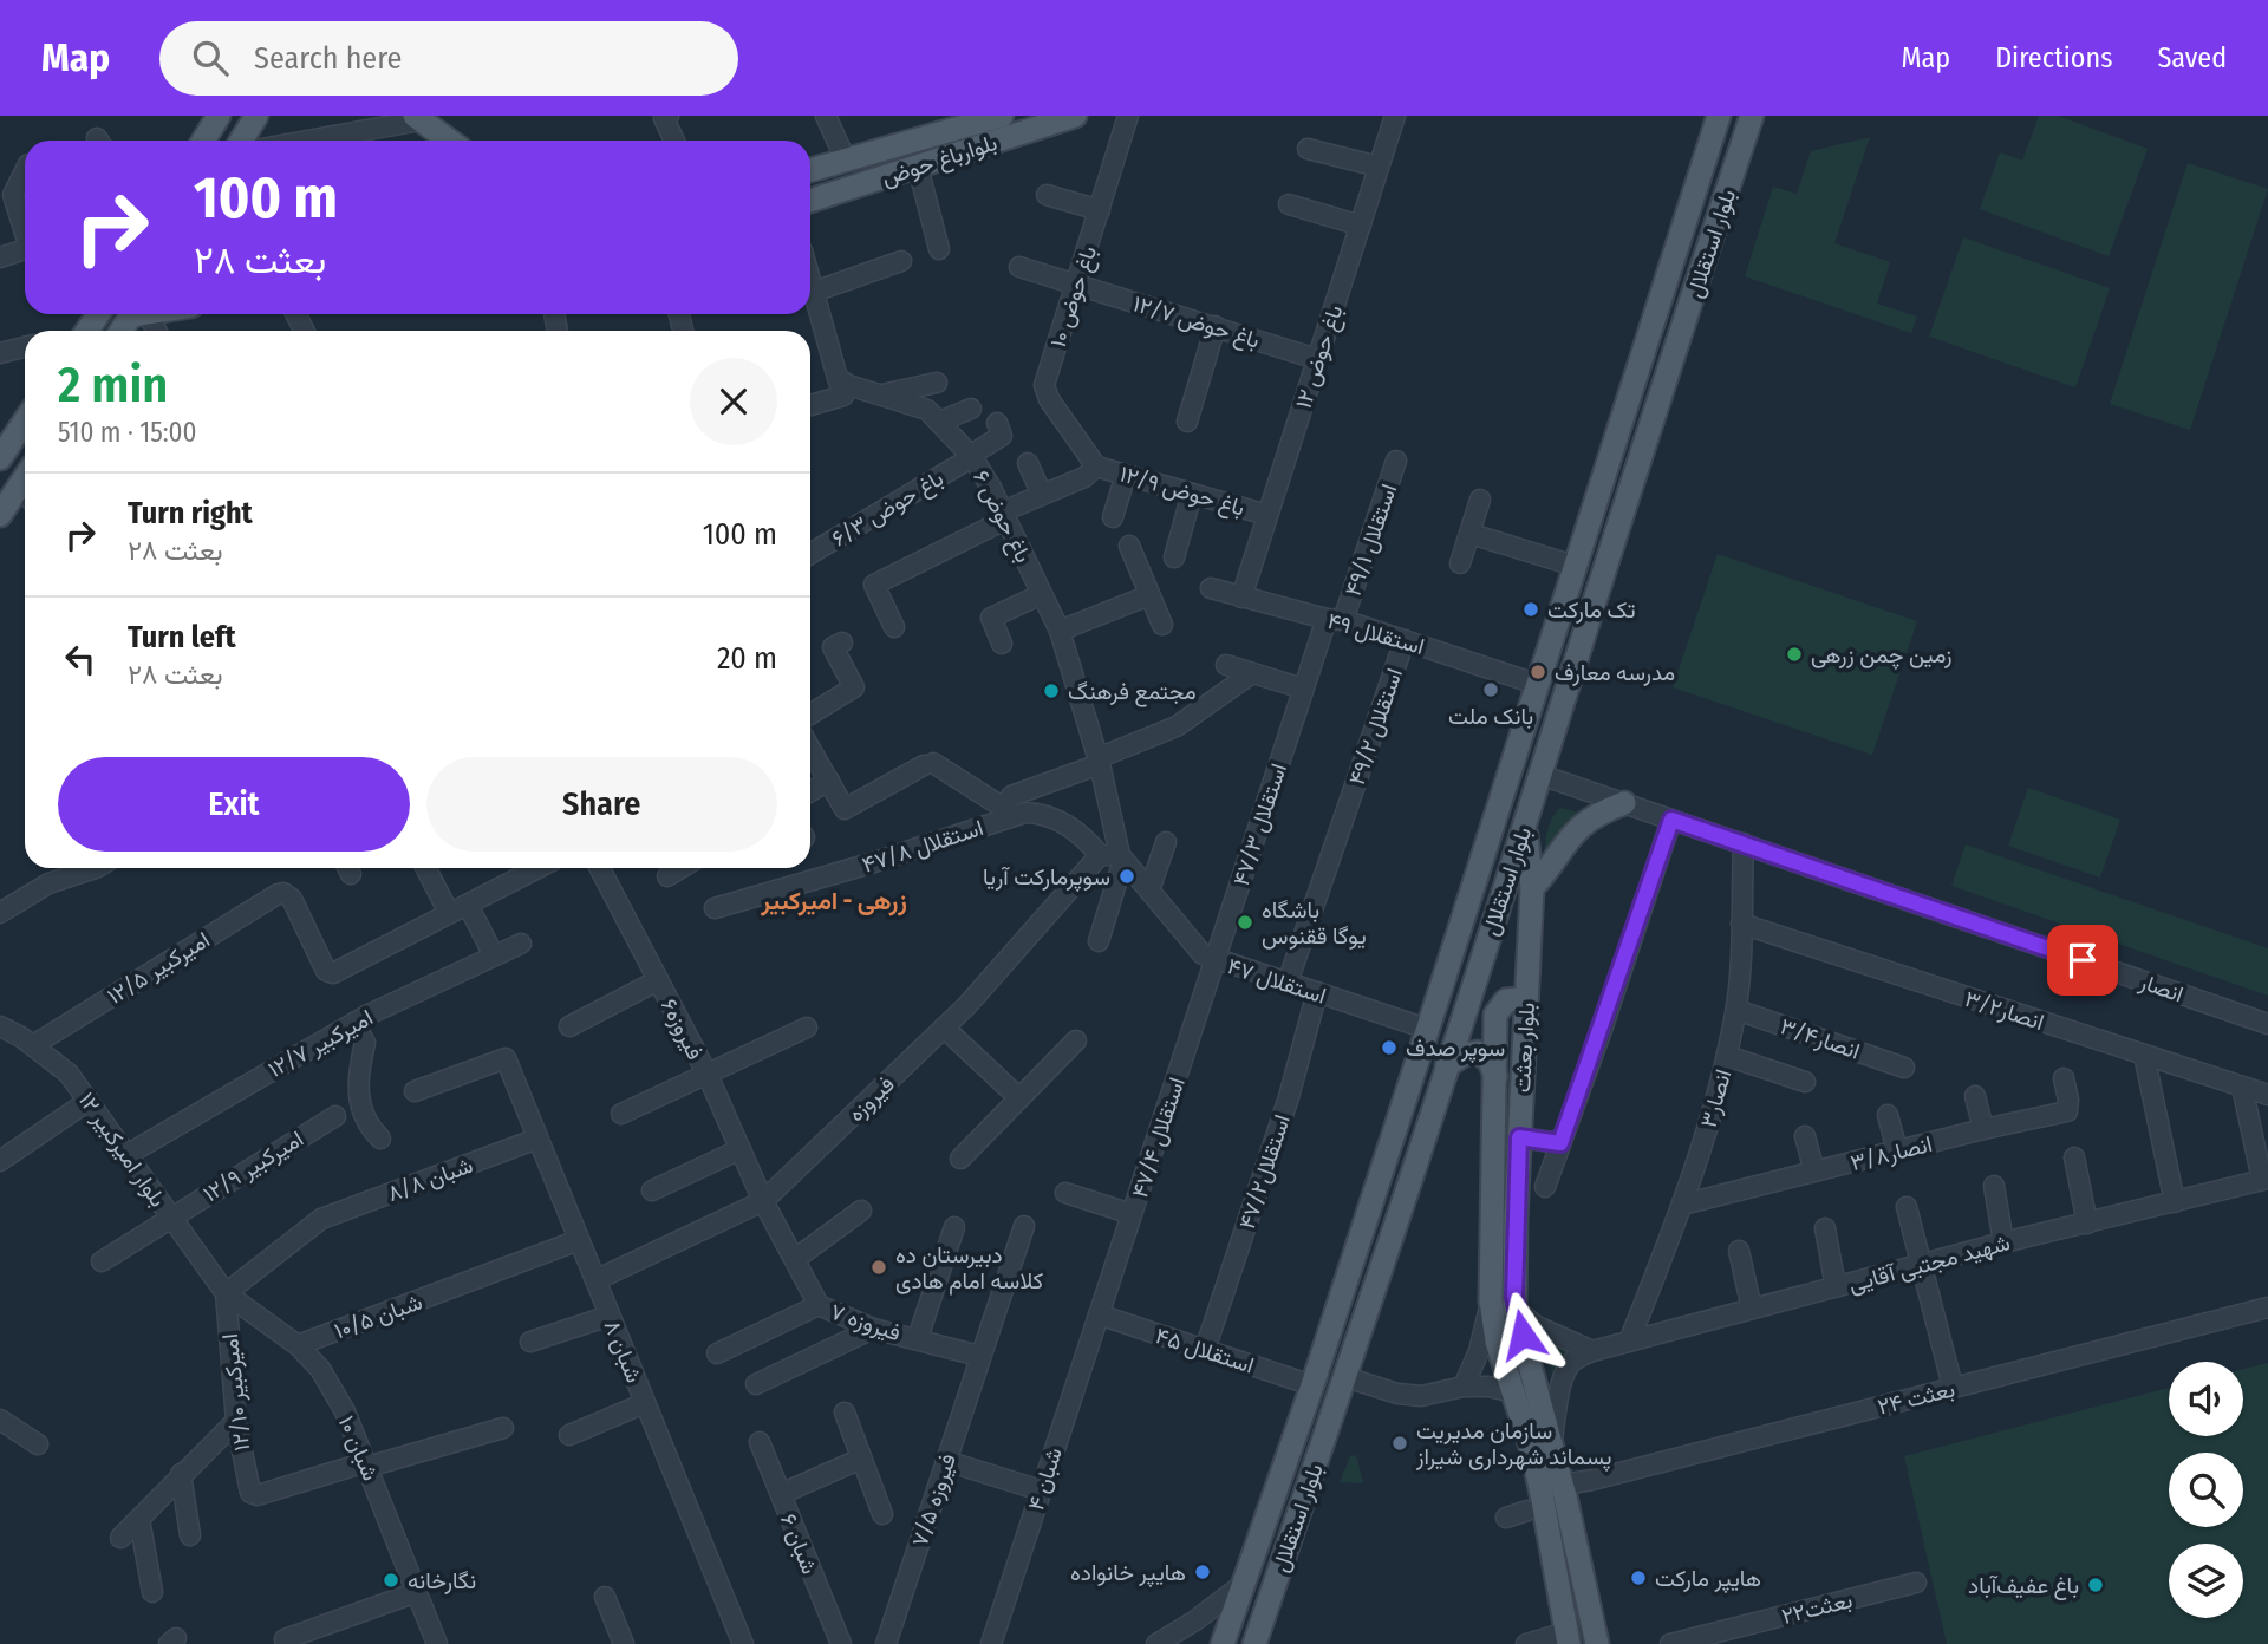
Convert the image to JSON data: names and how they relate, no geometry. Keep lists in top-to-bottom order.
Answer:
{
  "streets": {
    "main road": ["بلوارباغ حوض", "بلوار استقلال", "بلوار بعثت"],
    "street": [
      "۱۰ باغ حوض",
      "۱۲/۷ باغ حوض",
      "۱۲ باغ حوض",
      "۱۲/۹ باغ حوض",
      "۶/۳ باغ حوض",
      "۶ باغ حوض",
      "۴۹/۱ استقلال",
      "۴۹ استقلال",
      "۴۹/۲ استقلال",
      "۴۷/۳ استقلال",
      "۴۷/۸ استقلال",
      "۱۲/۵ امیرکبیر",
      "۴۷ استقلال",
      "انصار",
      "انصار۳/۲",
      "فیروزه۶",
      "انصار۳/۴",
      "۱۲/۷ امیرکبیر",
      "فیروزه",
      "انصار۳",
      "۴۷/۴ استقلال",
      "۱۲ بلوار امیرکبیر",
      "انصار۳/۸",
      "۱۲/۹ امیرکبیر",
      "استقلال۴۷/۲",
      "۸/۸ شبان",
      "شهید مجتبی آقایی",
      "۱۰/۵ شبان",
      "۷ فیروزه",
      "۴۵ استقلال",
      "۸ شبان",
      "۱۲/۱۰ امیرکبیر",
      "بعثت ۲۴",
      "۱۰ شبان",
      "۴ شبان",
      "۷/۵ فیروزه",
      "۶ شبان",
      "بعثت۲۲"
    ]
  },
  "crossings": [
    ["بلوار استقلال", "۴۹ استقلال"],
    ["بلوار استقلال", "۴۷ استقلال"],
    ["بلوار استقلال", "انصار"],
    ["بلوار استقلال", "بلوار بعثت"],
    ["بلوار استقلال", "۴۵ استقلال"],
    ["۱۰ باغ حوض", "۱۲/۷ باغ حوض"],
    ["۱۰ باغ حوض", "۱۲/۹ باغ حوض"],
    ["۱۲/۷ باغ حوض", "۱۲ باغ حوض"],
    ["۱۲ باغ حوض", "۱۲/۹ باغ حوض"],
    ["۱۲ باغ حوض", "۴۹ استقلال"],
    ["۶/۳ باغ حوض", "۶ باغ حوض"],
    ["۶ باغ حوض", "۴۷ استقلال"],
    ["۴۹/۱ استقلال", "۴۹ استقلال"],
    ["۴۹/۱ استقلال", "۴۷/۳ استقلال"],
    ["۴۹ استقلال", "۴۹/۲ استقلال"],
    ["۴۹/۲ استقلال", "۴۷ استقلال"],
    ["۴۷/۳ استقلال", "۴۷ استقلال"],
    ["۴۷/۳ استقلال", "۴۷/۴ استقلال"],
    ["۴۷/۸ استقلال", "فیروزه"],
    ["۱۲/۵ امیرکبیر", "۱۲ بلوار امیرکبیر"],
    ["۴۷ استقلال", "۴۷/۴ استقلال"],
    ["۴۷ استقلال", "استقلال۴۷/۲"],
    ["انصار", "انصار۳"],
    ["انصار۳/۲", "انصار۳"],
    ["فیروزه۶", "فیروزه"],
    ["فیروزه۶", "۷ فیروزه"],
    ["انصار۳/۴", "انصار۳"],
    ["۱۲/۷ امیرکبیر", "۱۲ بلوار امیرکبیر"],
    ["بلوار بعثت", "بعثت ۲۴"],
    ["فیروزه", "۷ فیروزه"],
    ["فیروزه", "۸ شبان"],
    ["انصار۳", "انصار۳/۸"],
    ["انصار۳", "شهید مجتبی آقایی"],
    ["۴۷/۴ استقلال", "۴۵ استقلال"],
    ["۴۷/۴ استقلال", "۴ شبان"],
    ["۱۲ بلوار امیرکبیر", "۱۲/۹ امیرکبیر"],
    ["۱۲ بلوار امیرکبیر", "۸/۸ شبان"],
    ["۱۲ بلوار امیرکبیر", "۱۲/۱۰ امیرکبیر"],
    ["۱۲ بلوار امیرکبیر", "۱۰ شبان"],
    ["استقلال۴۷/۲", "۴۵ استقلال"],
    ["۸/۸ شبان", "۸ شبان"],
    ["۸/۸ شبان", "۱۲/۱۰ امیرکبیر"],
    ["۸/۸ شبان", "۱۰ شبان"],
    ["۱۰/۵ شبان", "۸ شبان"],
    ["۱۰/۵ شبان", "۱۰ شبان"],
    ["۷ فیروزه", "۷/۵ فیروزه"],
    ["۴۵ استقلال", "۴ شبان"],
    ["۱۲/۱۰ امیرکبیر", "۱۰ شبان"]
  ],
  "districts": ["زرهی - امیرکبیر"],
  "places": [
    "تک مارکت",
    "زمین چمن زرهی",
    "مدرسه معارف",
    "بانک ملت",
    "مجتمع فرهنگ",
    "سوپرمارکت آریا",
    "باشگاه یوگا ققنوس",
    "سوپر صدف",
    "دبیرستان ده کلاسه امام هادی",
    "سازمان مدیریت پسماند شهرداری شیراز",
    "هایپر خانواده",
    "هایپر مارکت",
    "نگارخانه",
    "باغ عفیف‌آباد"
  ],
  "page": {
    "header": "Map",
    "search": "Search here",
    "nav": ["Map", "Directions", "Saved"],
    "turn": ["100 m", "بعثت ۲۸"],
    "heading": ["2 min", "510 m · 15:00"],
    "list": [
      {
        "name": "Turn right",
        "note": "بعثت ۲۸",
        "value": "100 m"
      },
      {
        "name": "Turn left",
        "note": "بعثت ۲۸",
        "value": "20 m"
      }
    ],
    "buttons": ["Exit", "Share"]
  }
}
